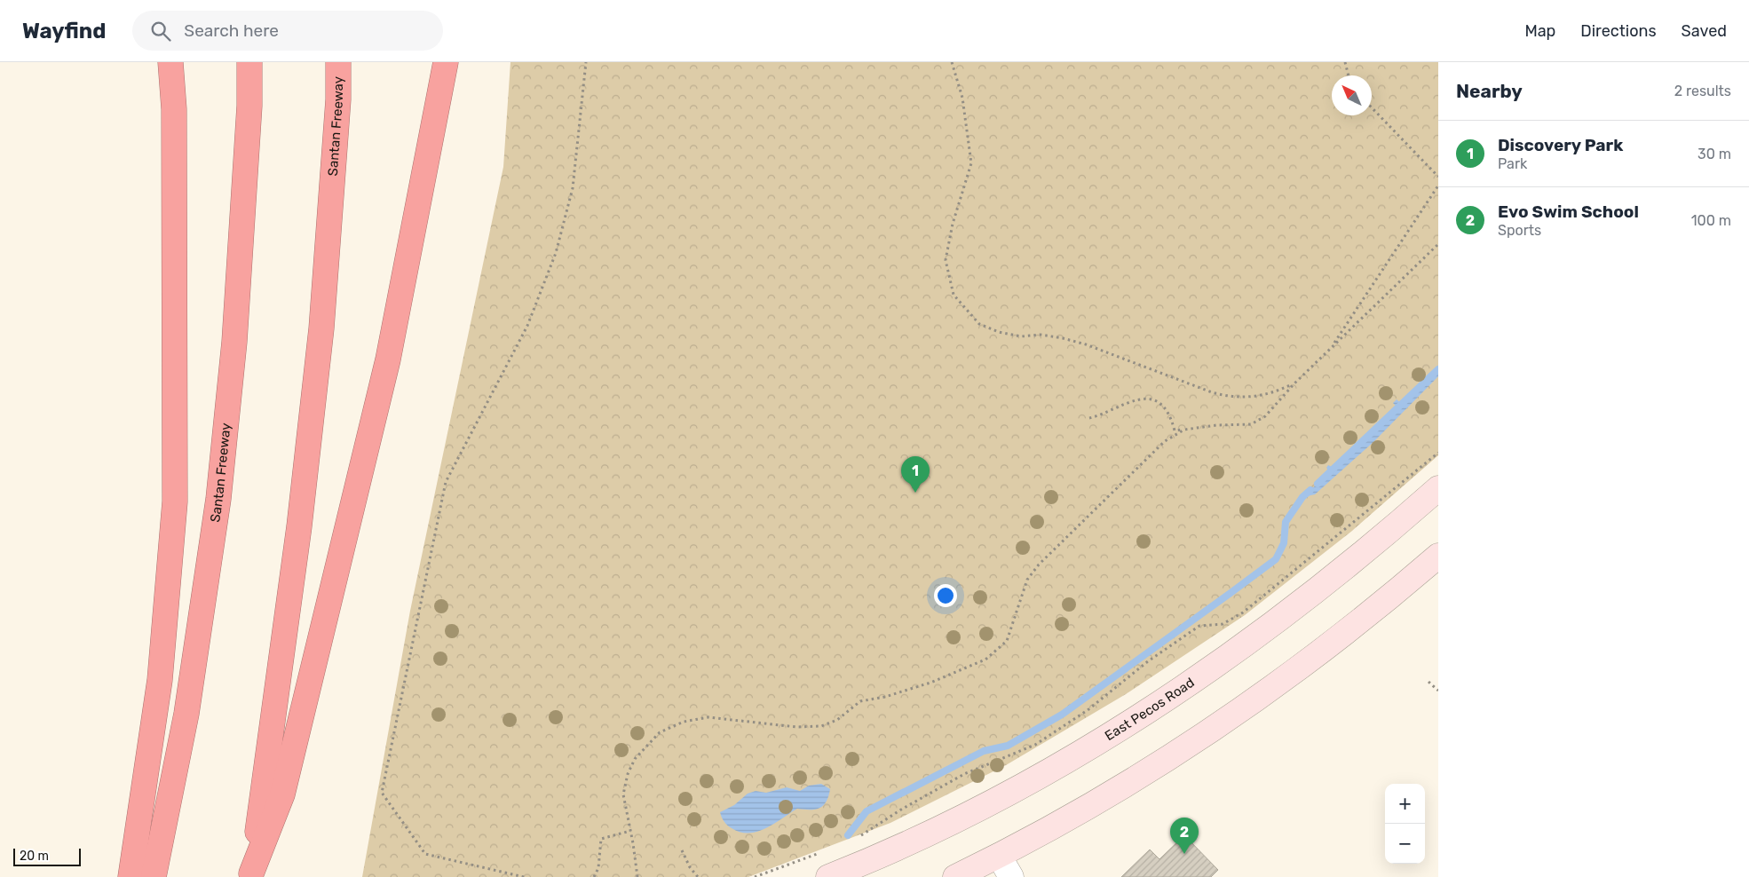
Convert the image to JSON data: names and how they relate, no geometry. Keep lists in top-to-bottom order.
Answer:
{
  "streets": {
    "highway": ["Santan Freeway"],
    "main road": ["East Pecos Road"]
  },
  "scale_bar": "20 m",
  "north": "top left",
  "page": {
    "header": "Wayfind",
    "search": "Search here",
    "nav": ["Map", "Directions", "Saved"],
    "heading": ["Nearby", "2 results"],
    "list": [
      {
        "mark": "1",
        "name": "Discovery Park",
        "note": "Park",
        "value": "30 m"
      },
      {
        "mark": "2",
        "name": "Evo Swim School",
        "note": "Sports",
        "value": "100 m"
      }
    ],
    "pins": ["1", "2"],
    "map_buttons": ["+", "−"],
    "scale": "20 m"
  }
}
